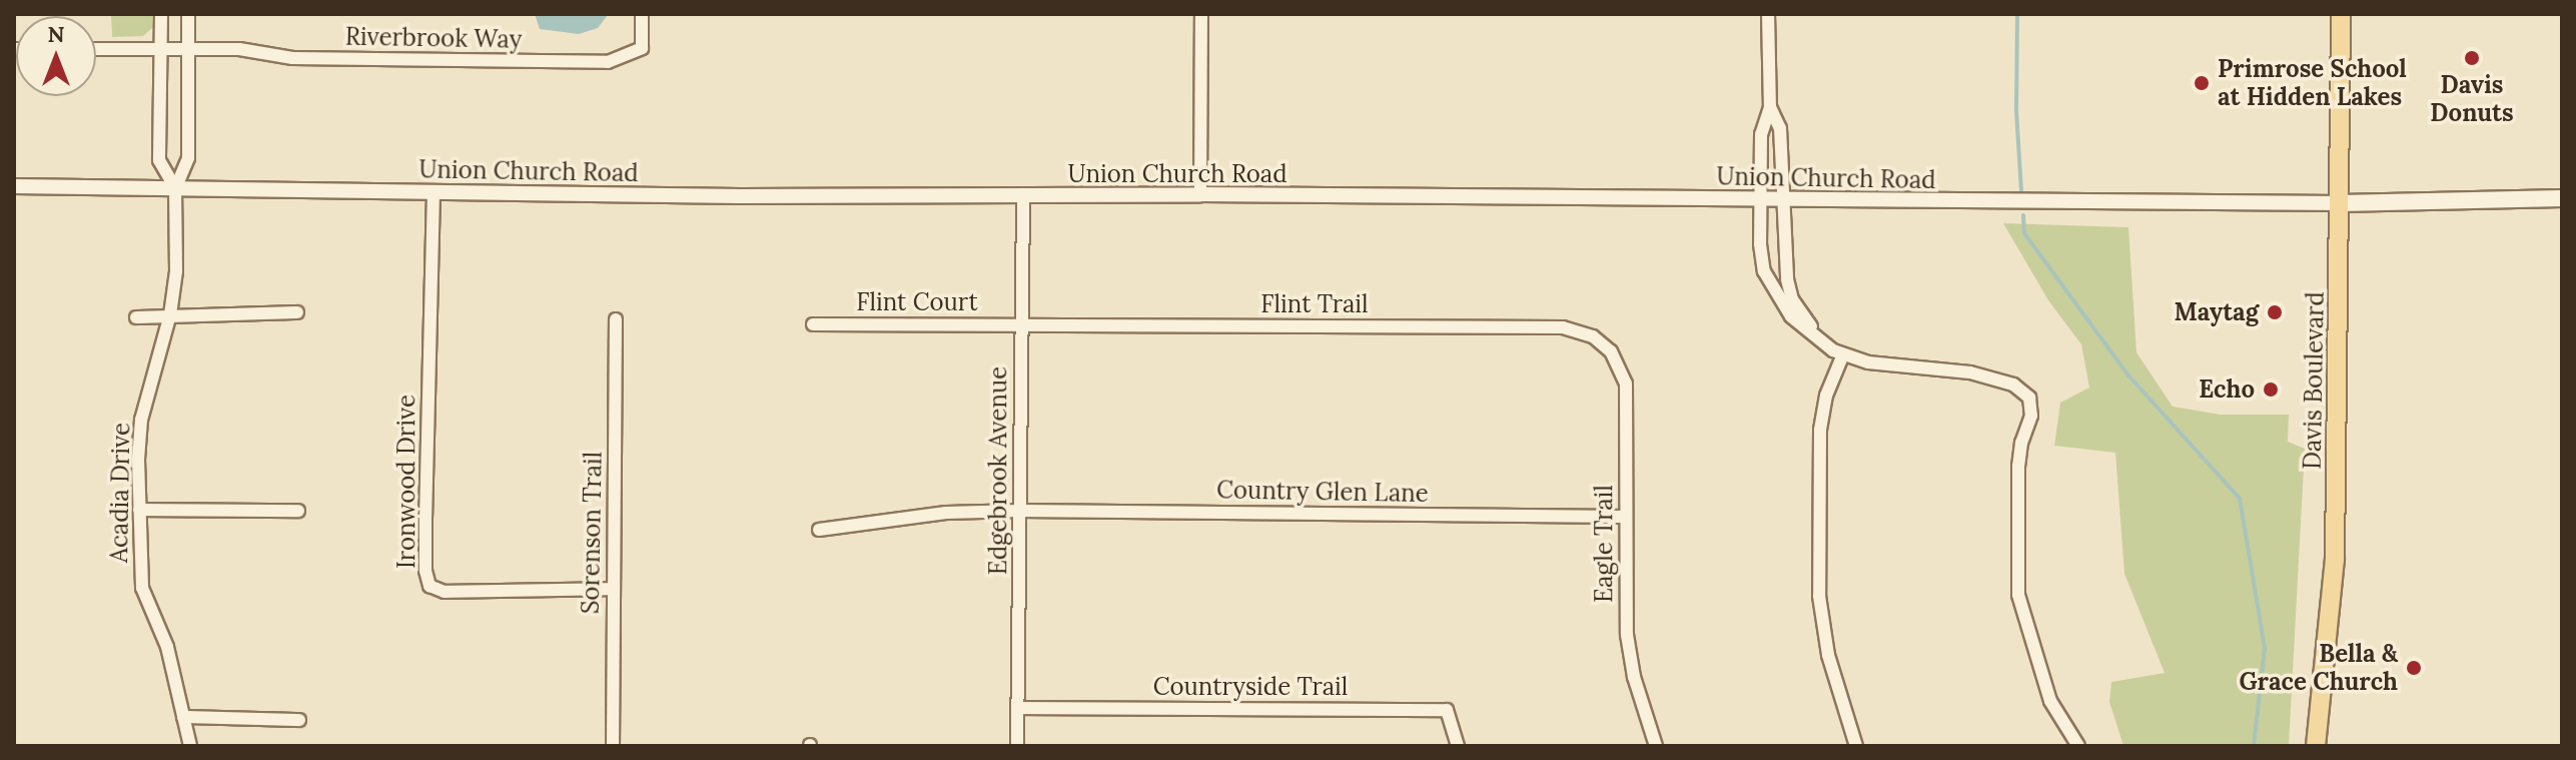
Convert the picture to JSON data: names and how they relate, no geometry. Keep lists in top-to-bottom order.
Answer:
{
  "streets": {
    "main road": ["Davis Boulevard"],
    "street": [
      "Riverbrook Way",
      "Union Church Road",
      "Flint Court",
      "Flint Trail",
      "Edgebrook Avenue",
      "Ironwood Drive",
      "Country Glen Lane",
      "Acadia Drive",
      "Sorenson Trail",
      "Eagle Trail",
      "Countryside Trail"
    ]
  },
  "crossings": [
    ["Union Church Road", "Davis Boulevard"],
    ["Union Church Road", "Edgebrook Avenue"],
    ["Union Church Road", "Ironwood Drive"],
    ["Union Church Road", "Acadia Drive"],
    ["Flint Court", "Flint Trail"],
    ["Flint Court", "Edgebrook Avenue"],
    ["Flint Trail", "Edgebrook Avenue"],
    ["Flint Trail", "Eagle Trail"],
    ["Edgebrook Avenue", "Country Glen Lane"],
    ["Edgebrook Avenue", "Countryside Trail"],
    ["Ironwood Drive", "Sorenson Trail"],
    ["Country Glen Lane", "Eagle Trail"]
  ],
  "places": [
    "Davis Donuts",
    "Primrose School at Hidden Lakes",
    "Maytag",
    "Echo",
    "Bella & Grace Church"
  ],
  "north": "top"
}
